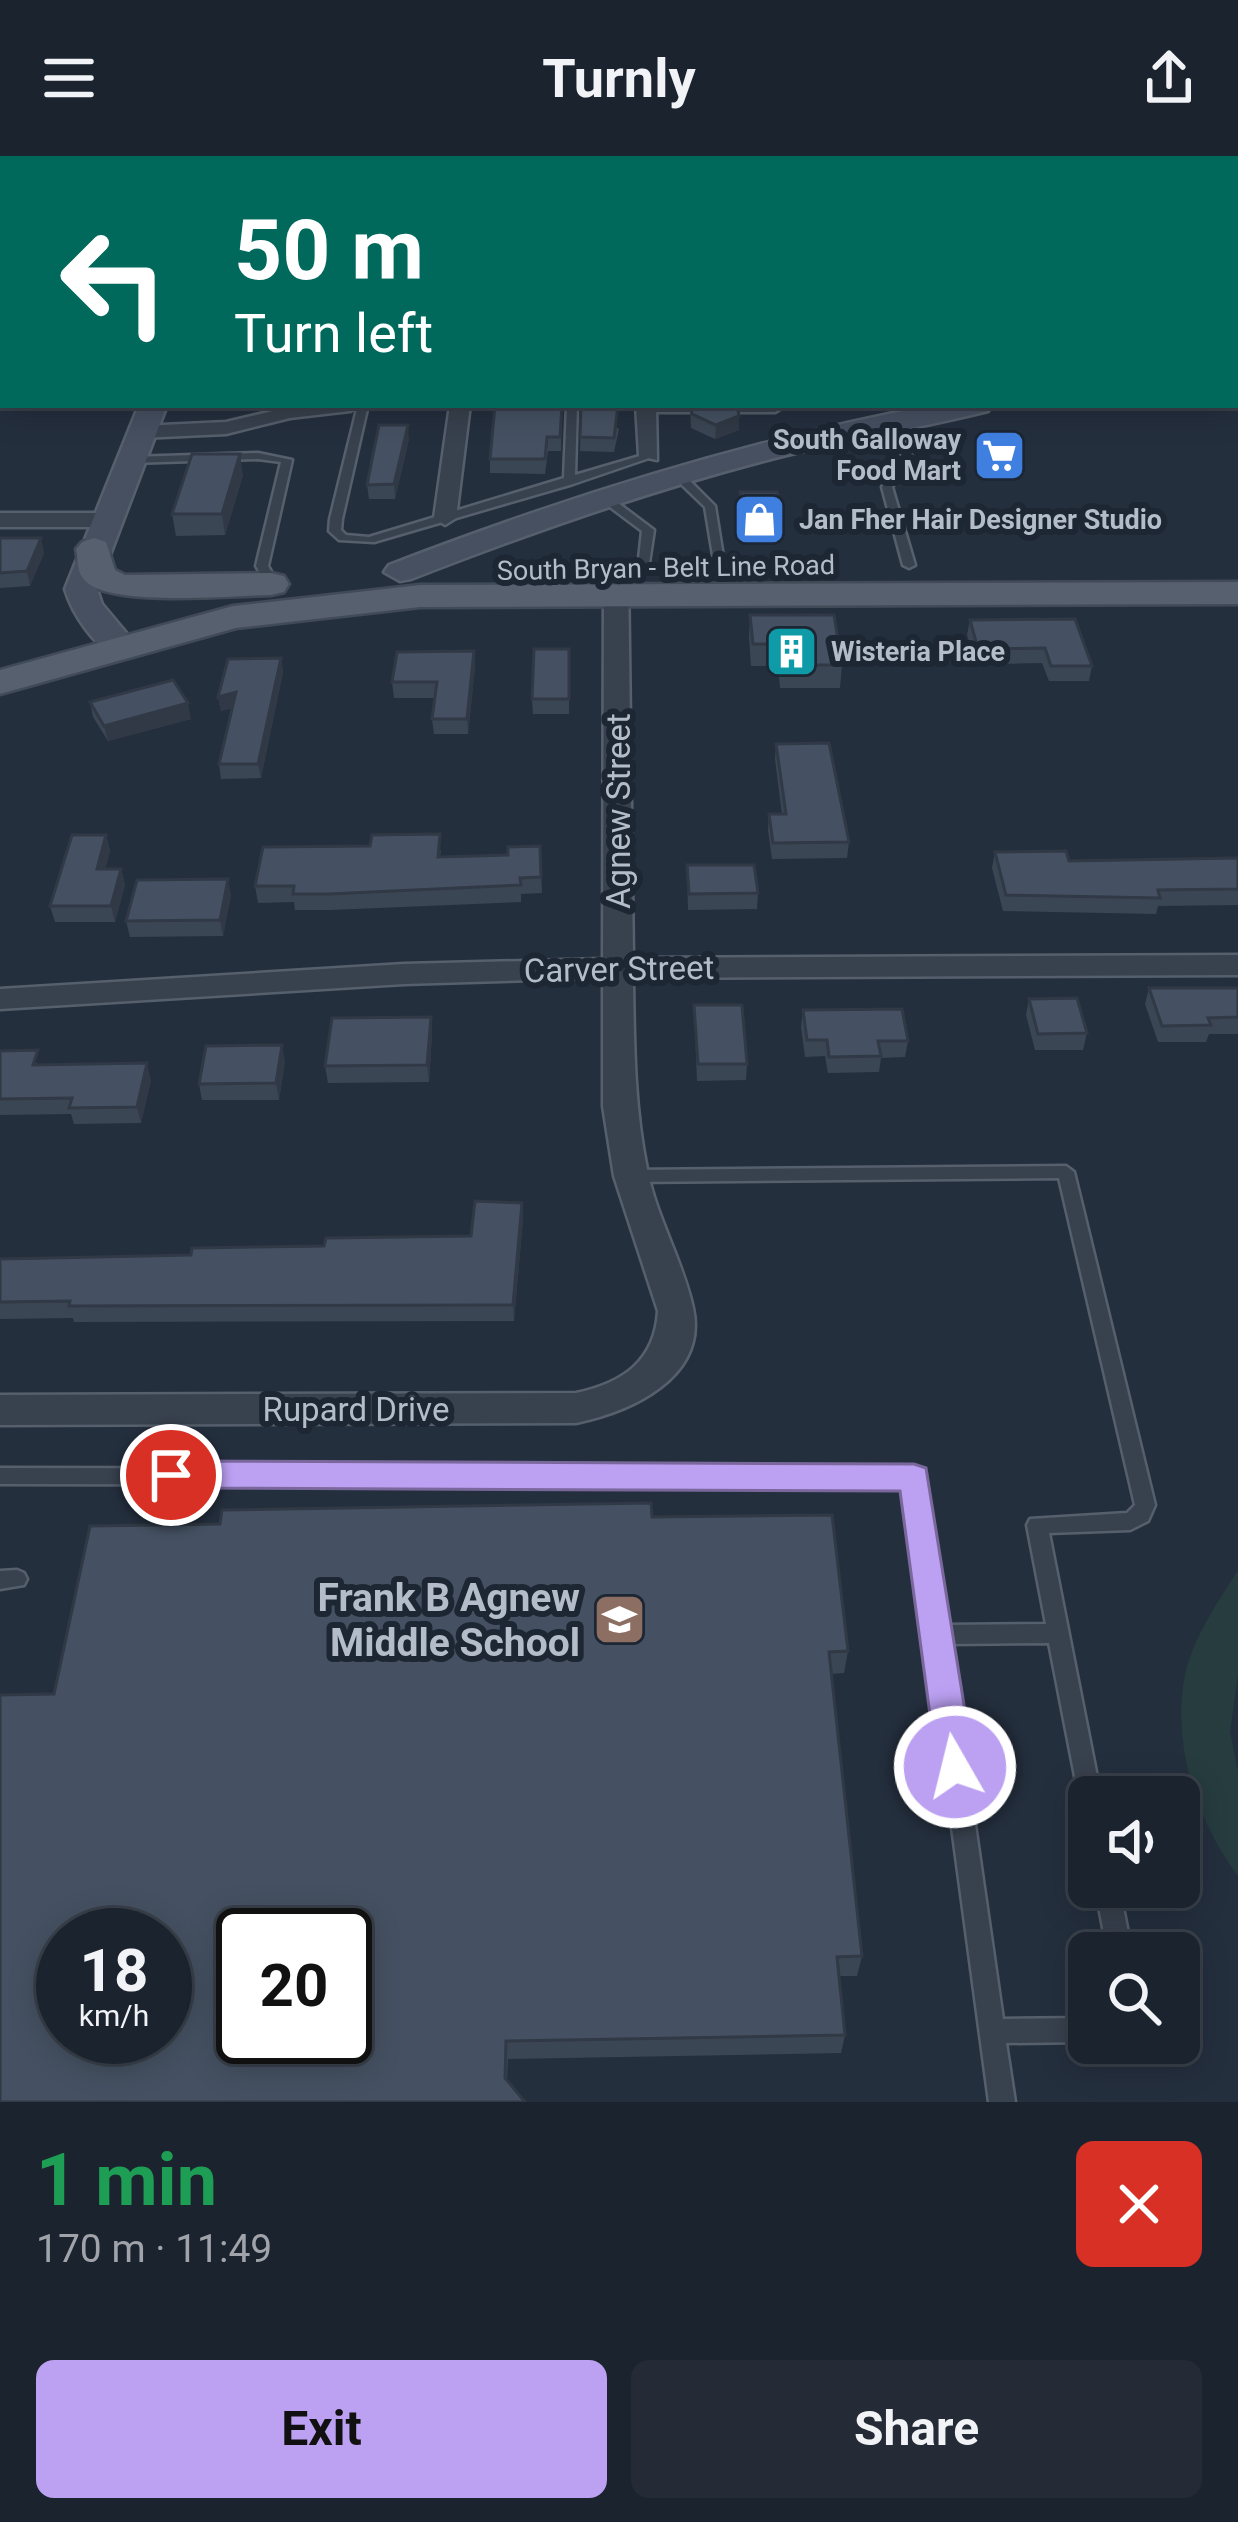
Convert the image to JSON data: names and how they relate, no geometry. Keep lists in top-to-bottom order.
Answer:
{
  "streets": {
    "main road": ["South Bryan - Belt Line Road"],
    "street": ["Agnew Street", "Carver Street", "Rupard Drive"]
  },
  "crossings": [
    ["South Bryan - Belt Line Road", "Agnew Street"],
    ["Agnew Street", "Carver Street"],
    ["Agnew Street", "Rupard Drive"]
  ],
  "places": {
    "supermarket": ["South Galloway Food Mart"],
    "shop": ["Jan Fher Hair Designer Studio"],
    "building": ["Wisteria Place"],
    "school or university": ["Frank B Agnew Middle School"]
  },
  "page": {
    "header": "Turnly",
    "turn": ["50 m", "Turn left"],
    "speed": "18 km/h",
    "limit": "20",
    "heading": ["1 min", "170 m · 11:49"],
    "buttons": ["Exit", "Share"]
  }
}
